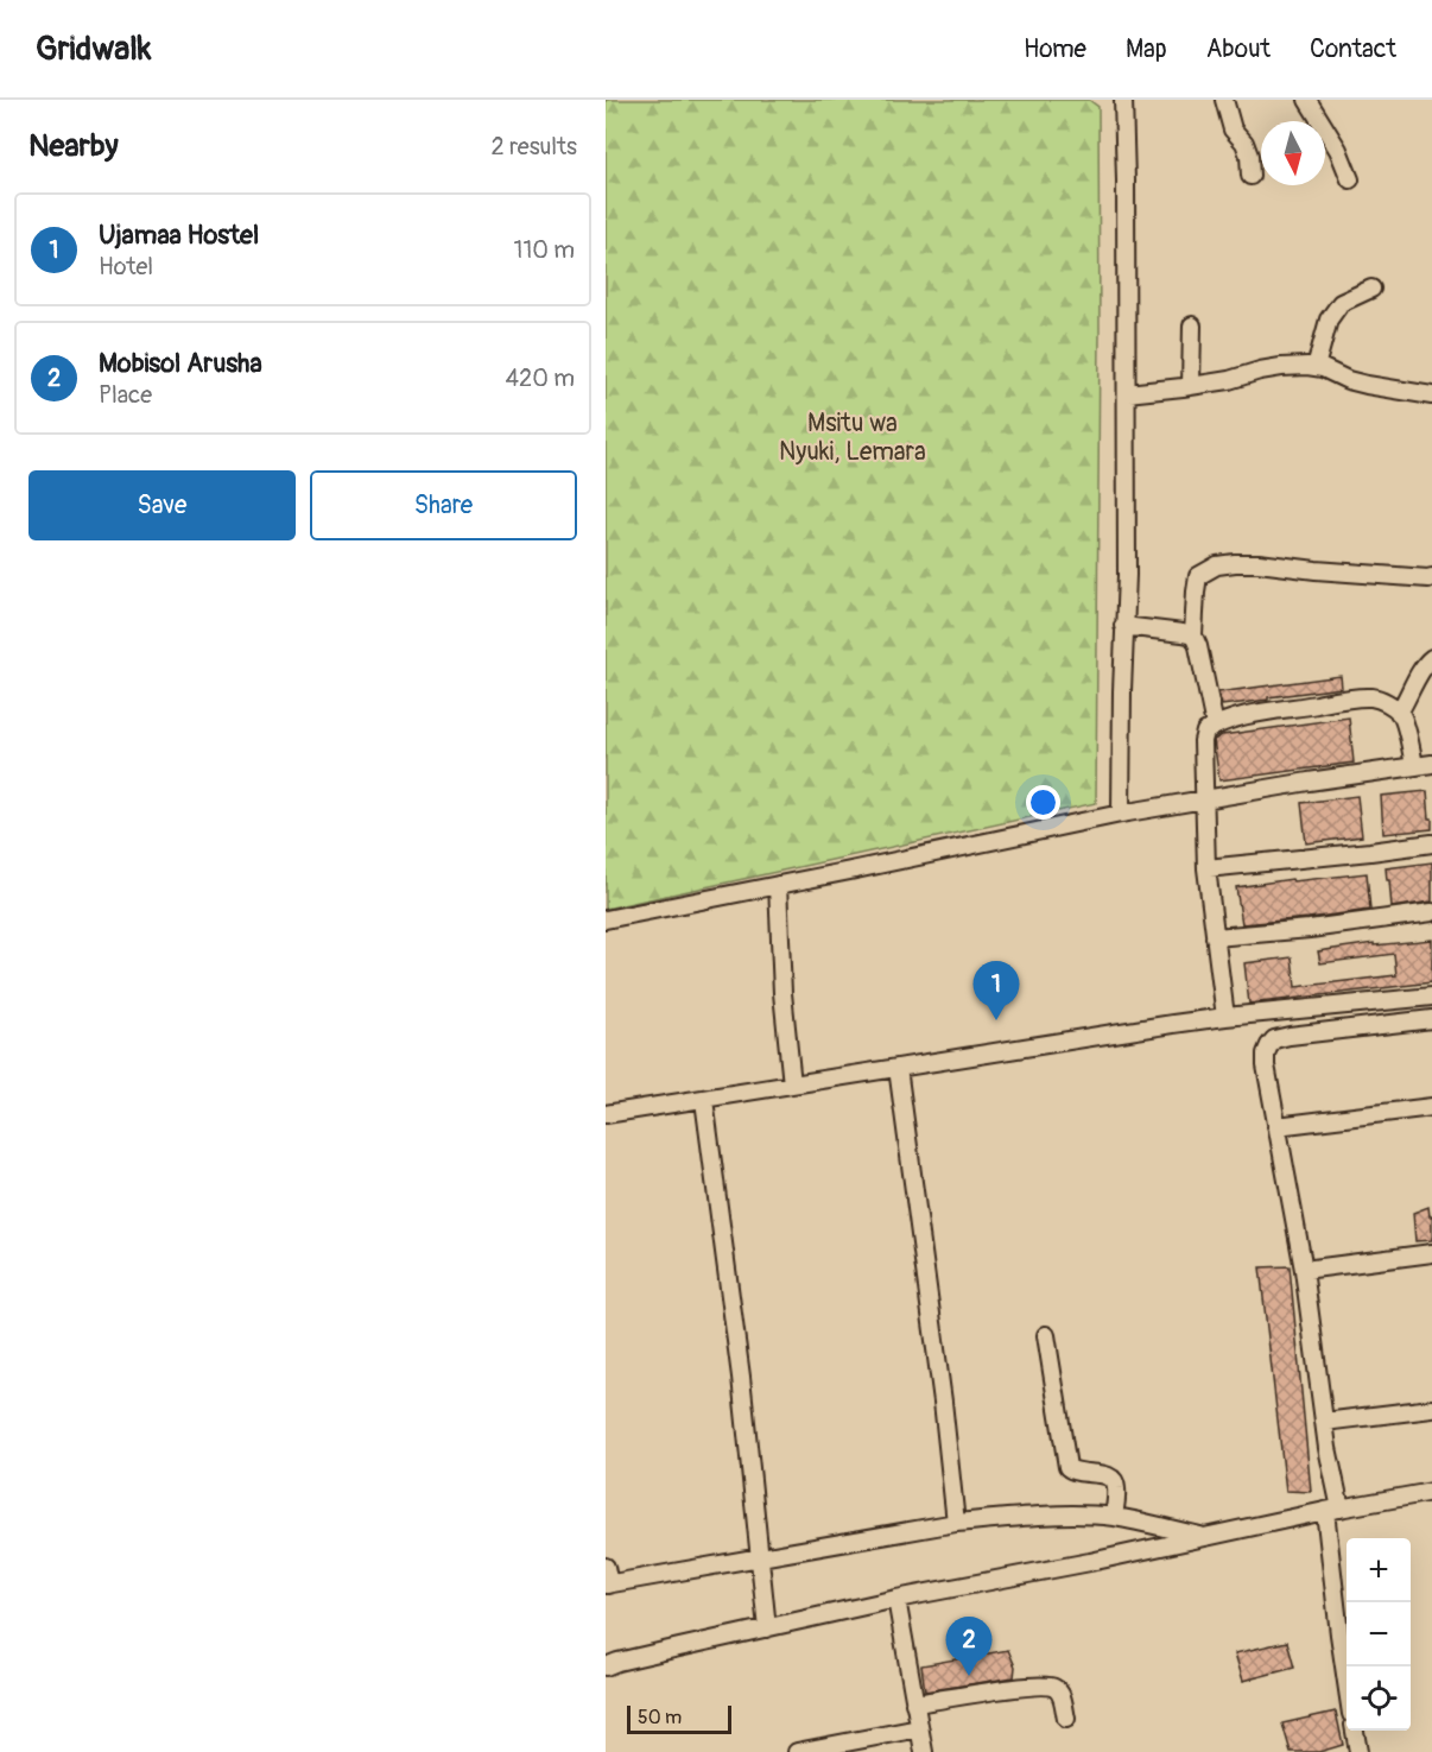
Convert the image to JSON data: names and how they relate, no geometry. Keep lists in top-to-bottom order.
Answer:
{
  "parks": ["Msitu wa Nyuki, Lemara"],
  "scale_bar": "50 m",
  "north": "bottom",
  "page": {
    "header": "Gridwalk",
    "nav": [
      "Home",
      "Map",
      "About",
      "Contact"
    ],
    "heading": ["Nearby", "2 results"],
    "list": [
      {
        "mark": "1",
        "name": "Ujamaa Hostel",
        "note": "Hotel",
        "value": "110 m"
      },
      {
        "mark": "2",
        "name": "Mobisol Arusha",
        "note": "Place",
        "value": "420 m"
      }
    ],
    "buttons": ["Save", "Share"],
    "pins": ["1", "2"],
    "map_buttons": ["+", "−"],
    "scale": "50 m"
  }
}
